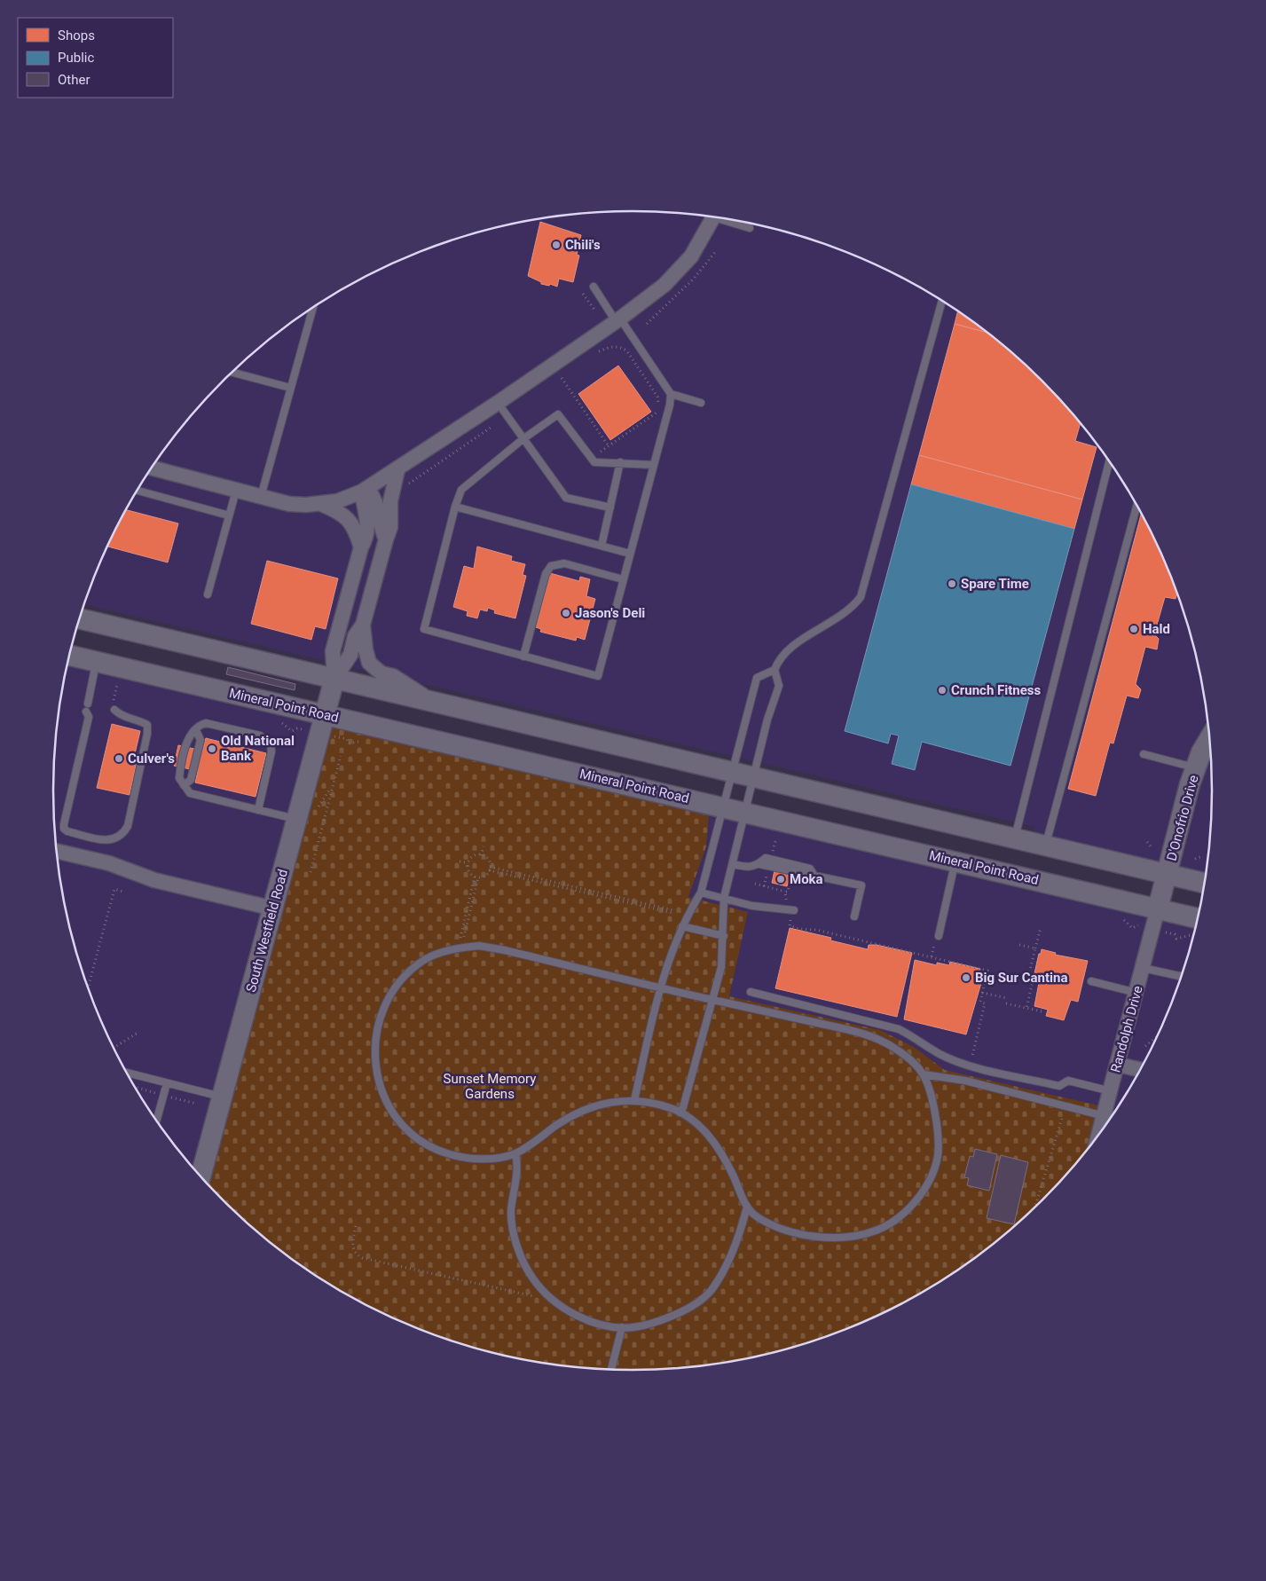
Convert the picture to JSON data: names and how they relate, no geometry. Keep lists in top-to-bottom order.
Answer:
{
  "streets": {
    "main road": ["Mineral Point Road", "D'Onofrio Drive", "South Westfield Road"],
    "street": ["Randolph Drive"]
  },
  "crossings": [
    ["Mineral Point Road", "D'Onofrio Drive"],
    ["Mineral Point Road", "South Westfield Road"],
    ["Mineral Point Road", "Randolph Drive"],
    ["D'Onofrio Drive", "Randolph Drive"]
  ],
  "parks": ["Sunset Memory Gardens"],
  "places": [
    "Chili's",
    "Spare Time",
    "Jason's Deli",
    "Hald",
    "Crunch Fitness",
    "Old National Bank",
    "Culver's",
    "Moka",
    "Big Sur Cantina"
  ],
  "legend": ["Shops", "Public", "Other"]
}
